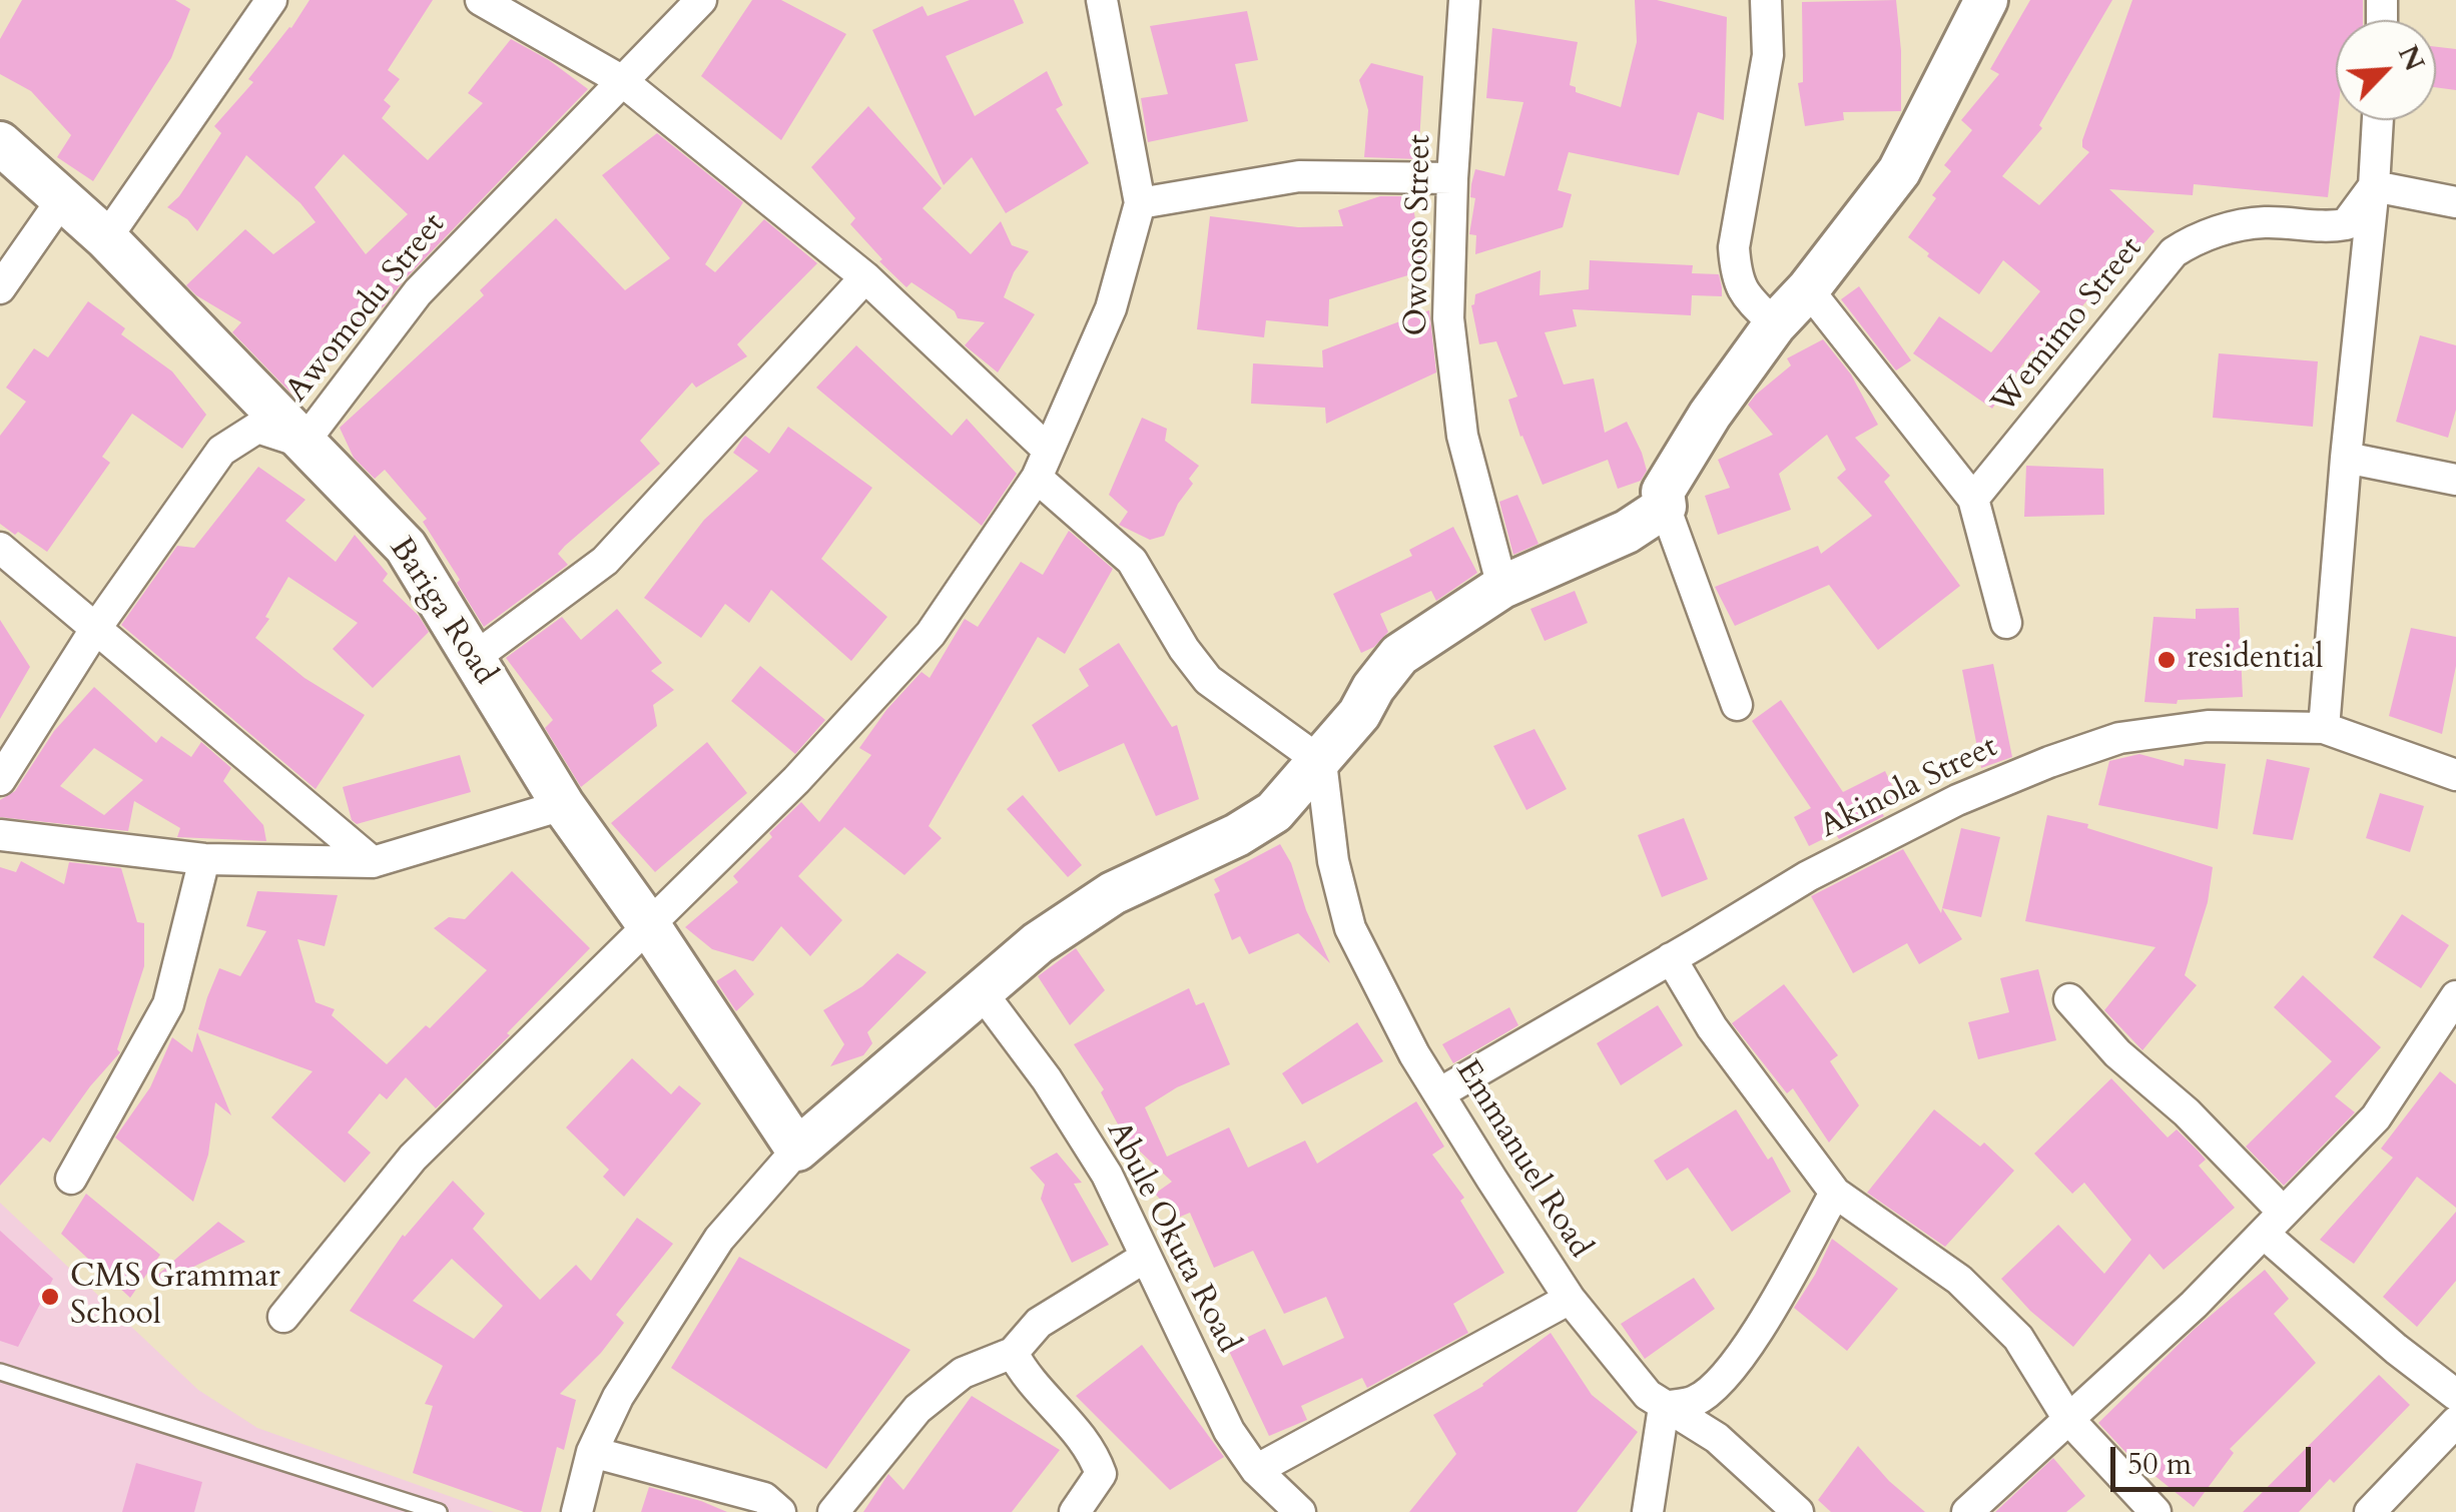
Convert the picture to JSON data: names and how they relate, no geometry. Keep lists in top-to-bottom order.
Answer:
{
  "streets": {
    "street": [
      "Owooso Street",
      "Awomodu Street",
      "Wemimo Street",
      "Bariga Road",
      "Akinola Street",
      "Emmanuel Road",
      "Abule Okuta Road"
    ]
  },
  "crossings": [
    ["Awomodu Street", "Bariga Road"],
    ["Akinola Street", "Emmanuel Road"]
  ],
  "places": ["residential", "CMS Grammar School"],
  "scale_bar": "50 m",
  "north": "top right"
}
